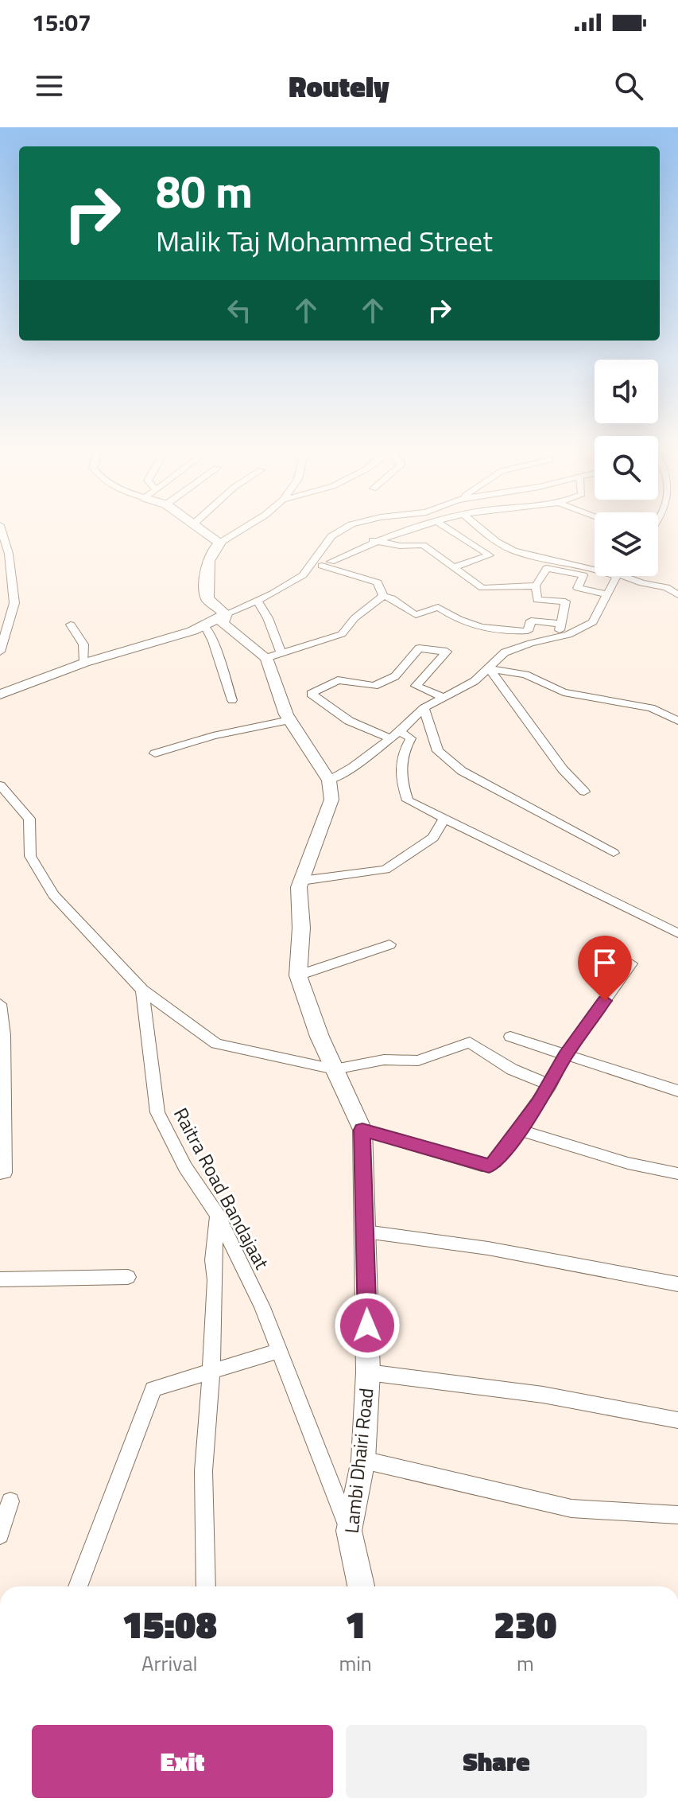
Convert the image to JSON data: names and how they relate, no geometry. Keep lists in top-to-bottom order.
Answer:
{
  "streets": {
    "street": ["Raitra Road Bandajaat", "Lambi Dhairi Road"]
  },
  "crossings": [
    ["Raitra Road Bandajaat", "Lambi Dhairi Road"]
  ],
  "page": {
    "status": "15:07",
    "header": "Routely",
    "turn": ["80 m", "Malik Taj Mohammed Street"],
    "eta": [
      "15:08",
      "Arrival",
      "1",
      "min",
      "230",
      "m"
    ],
    "buttons": ["Exit", "Share"]
  }
}
